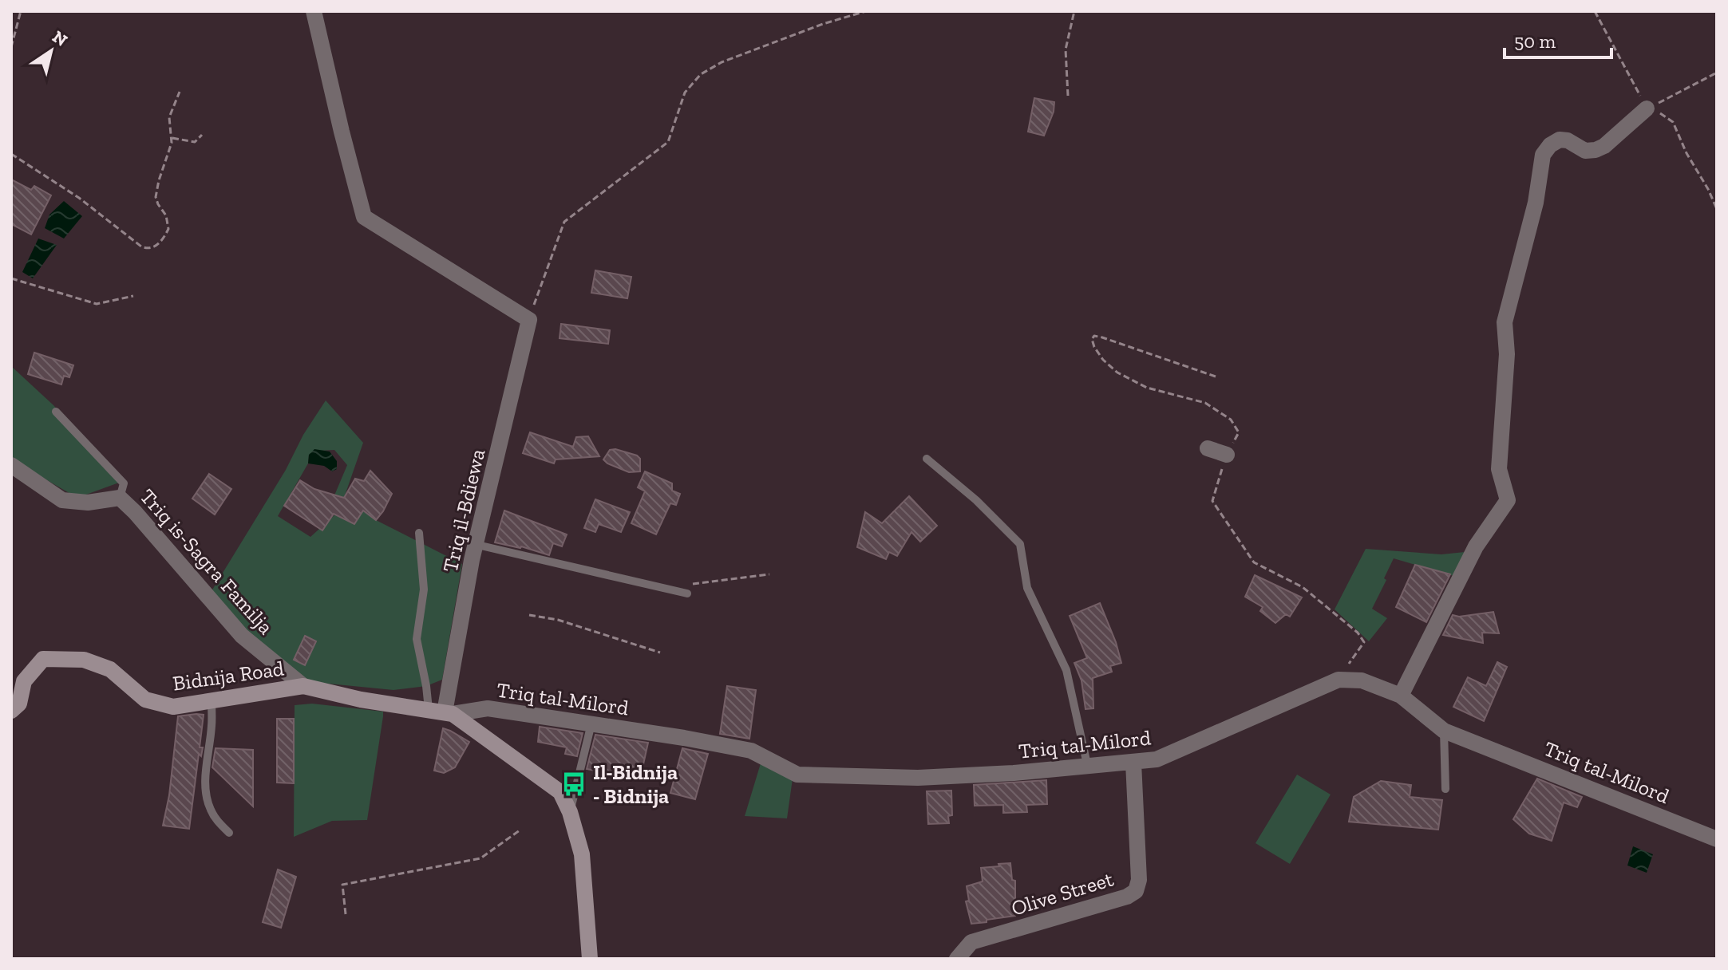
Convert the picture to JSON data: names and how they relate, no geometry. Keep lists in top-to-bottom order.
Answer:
{
  "streets": {
    "street": [
      "Triq il-Bdiewa",
      "Triq is-Sagra Familja",
      "Bidnija Road",
      "Triq tal-Milord",
      "Olive Street"
    ]
  },
  "crossings": [
    ["Triq il-Bdiewa", "Triq is-Sagra Familja"],
    ["Triq il-Bdiewa", "Triq tal-Milord"],
    ["Triq is-Sagra Familja", "Bidnija Road"],
    ["Triq is-Sagra Familja", "Triq tal-Milord"],
    ["Triq tal-Milord", "Olive Street"]
  ],
  "places": {
    "bus stop": ["Il-Bidnija - Bidnija"]
  },
  "scale_bar": "50 m",
  "north": "top right"
}
